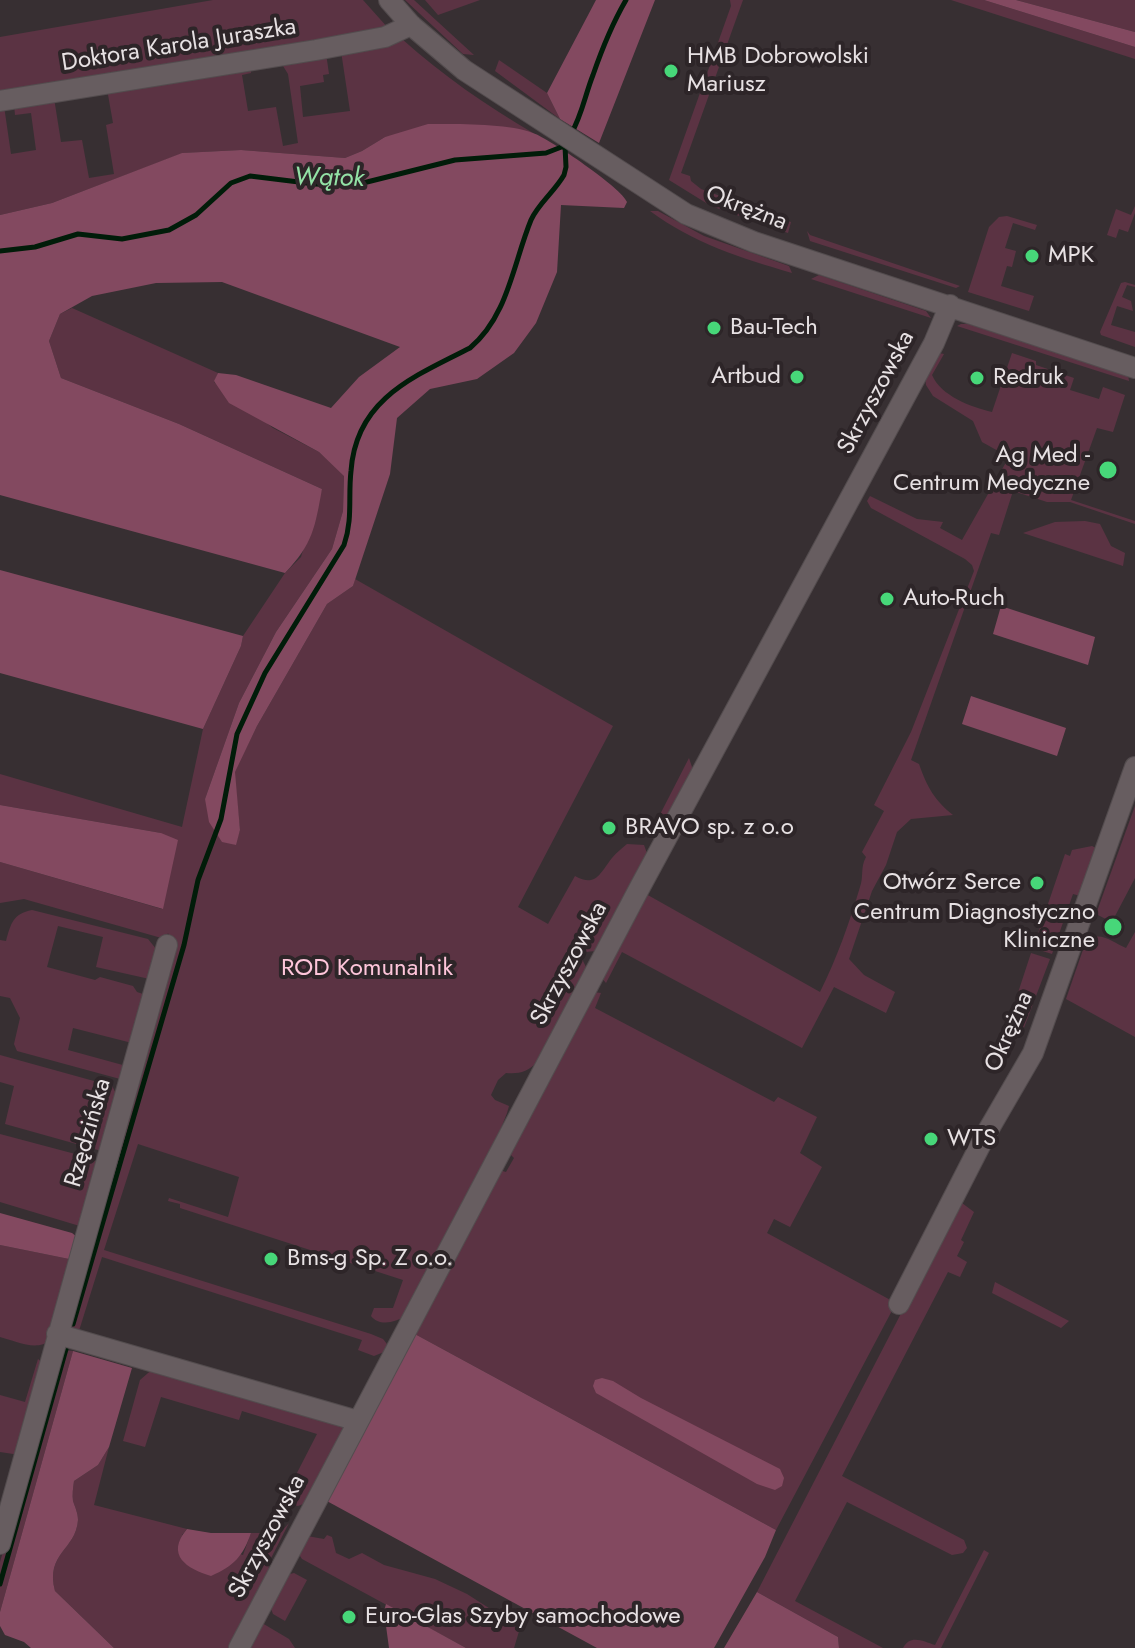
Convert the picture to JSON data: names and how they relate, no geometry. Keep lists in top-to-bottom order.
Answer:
{
  "streets": {
    "street": [
      "Doktora Karola Juraszka",
      "Okrężna",
      "Skrzyszowska",
      "Rzędzińska"
    ]
  },
  "crossings": [
    ["Doktora Karola Juraszka", "Okrężna"],
    ["Okrężna", "Skrzyszowska"]
  ],
  "water": ["Wątok"],
  "parks": ["ROD Komunalnik"],
  "places": [
    "HMB Dobrowolski Mariusz",
    "MPK",
    "Bau-Tech",
    "Artbud",
    "Redruk",
    "Ag Med - Centrum Medyczne",
    "Auto-Ruch",
    "BRAVO sp. z o.o",
    "Otwórz Serce",
    "Centrum Diagnostyczno Kliniczne",
    "WTS",
    "Bms-g Sp. Z o.o.",
    "Euro-Glas Szyby samochodowe"
  ]
}
